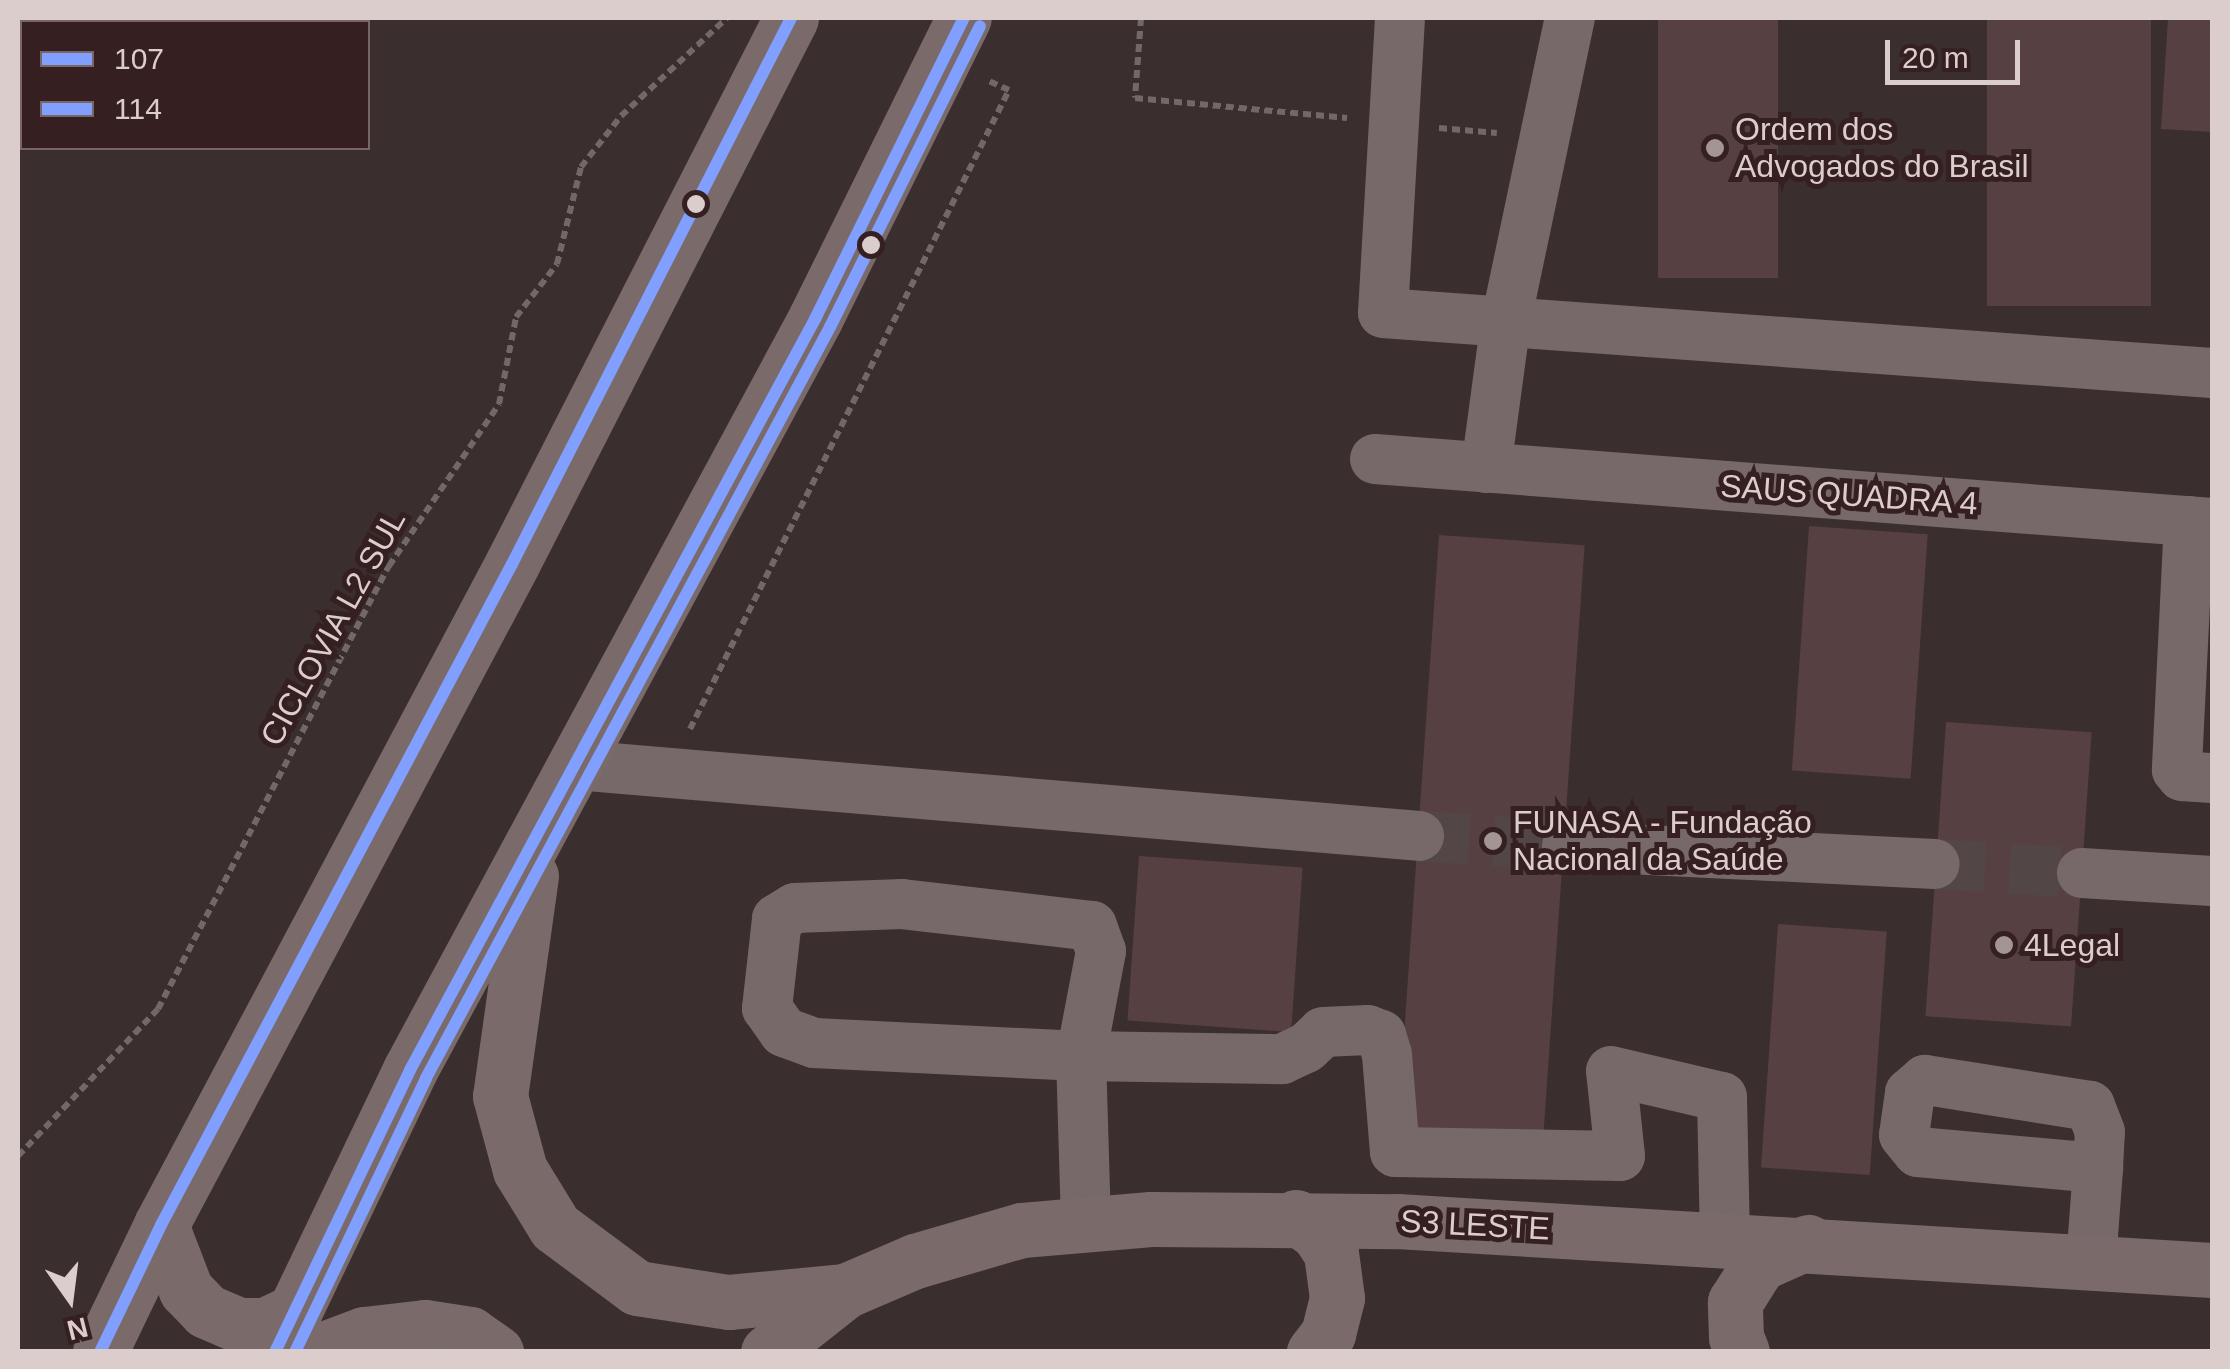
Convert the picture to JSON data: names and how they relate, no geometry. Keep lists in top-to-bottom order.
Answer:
{
  "streets": {
    "main road": ["S3 LESTE"],
    "lane": ["SAUS QUADRA 4"],
    "path": ["CICLOVIA L2 SUL"]
  },
  "places": ["Ordem dos Advogados do Brasil", "FUNASA - Fundação Nacional da Saúde", "4Legal"],
  "lines": ["transit line 107", "transit line 114"],
  "legend": ["107", "114"],
  "scale_bar": "20 m",
  "north": "bottom"
}
